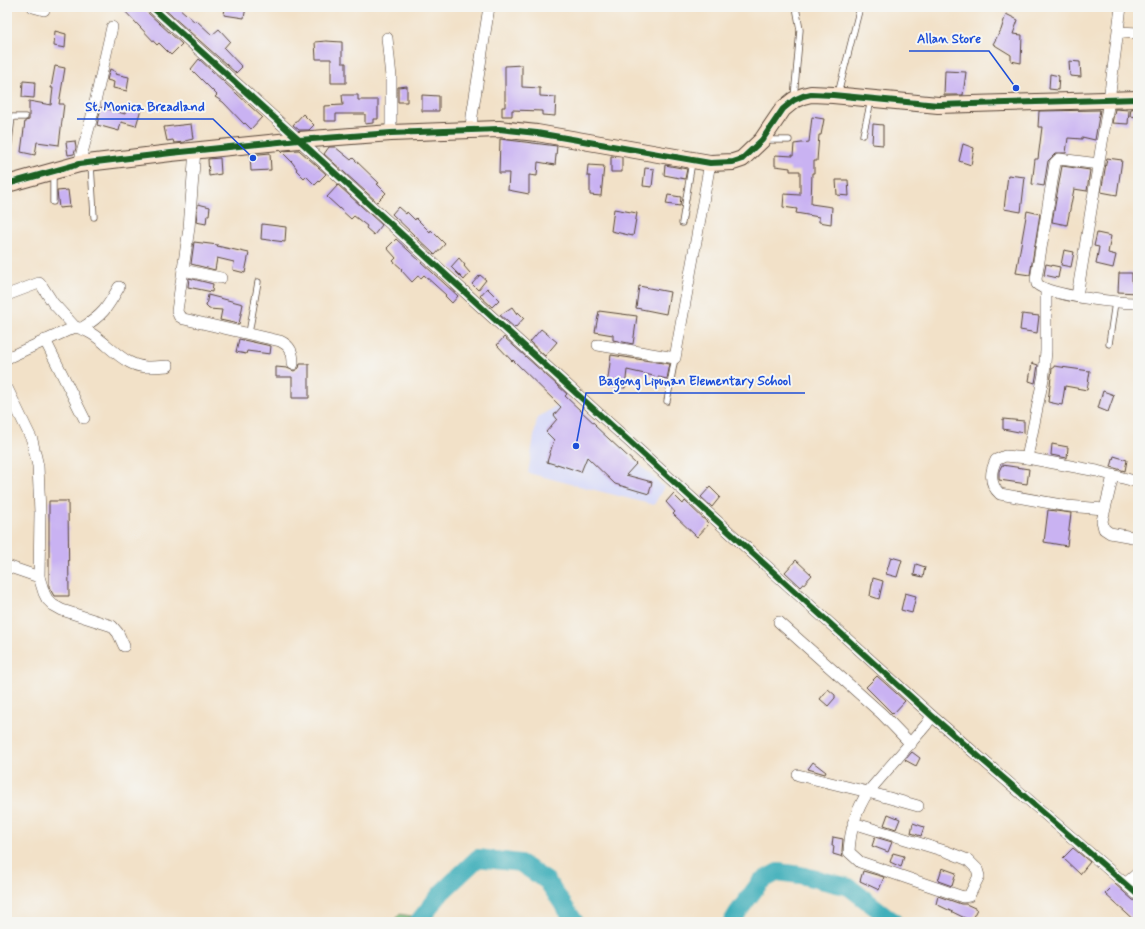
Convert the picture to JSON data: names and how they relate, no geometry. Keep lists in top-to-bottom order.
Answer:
{
  "places": ["Allan Store", "St. Monica Breadland", "Bagong Lipunan Elementary School"]
}
